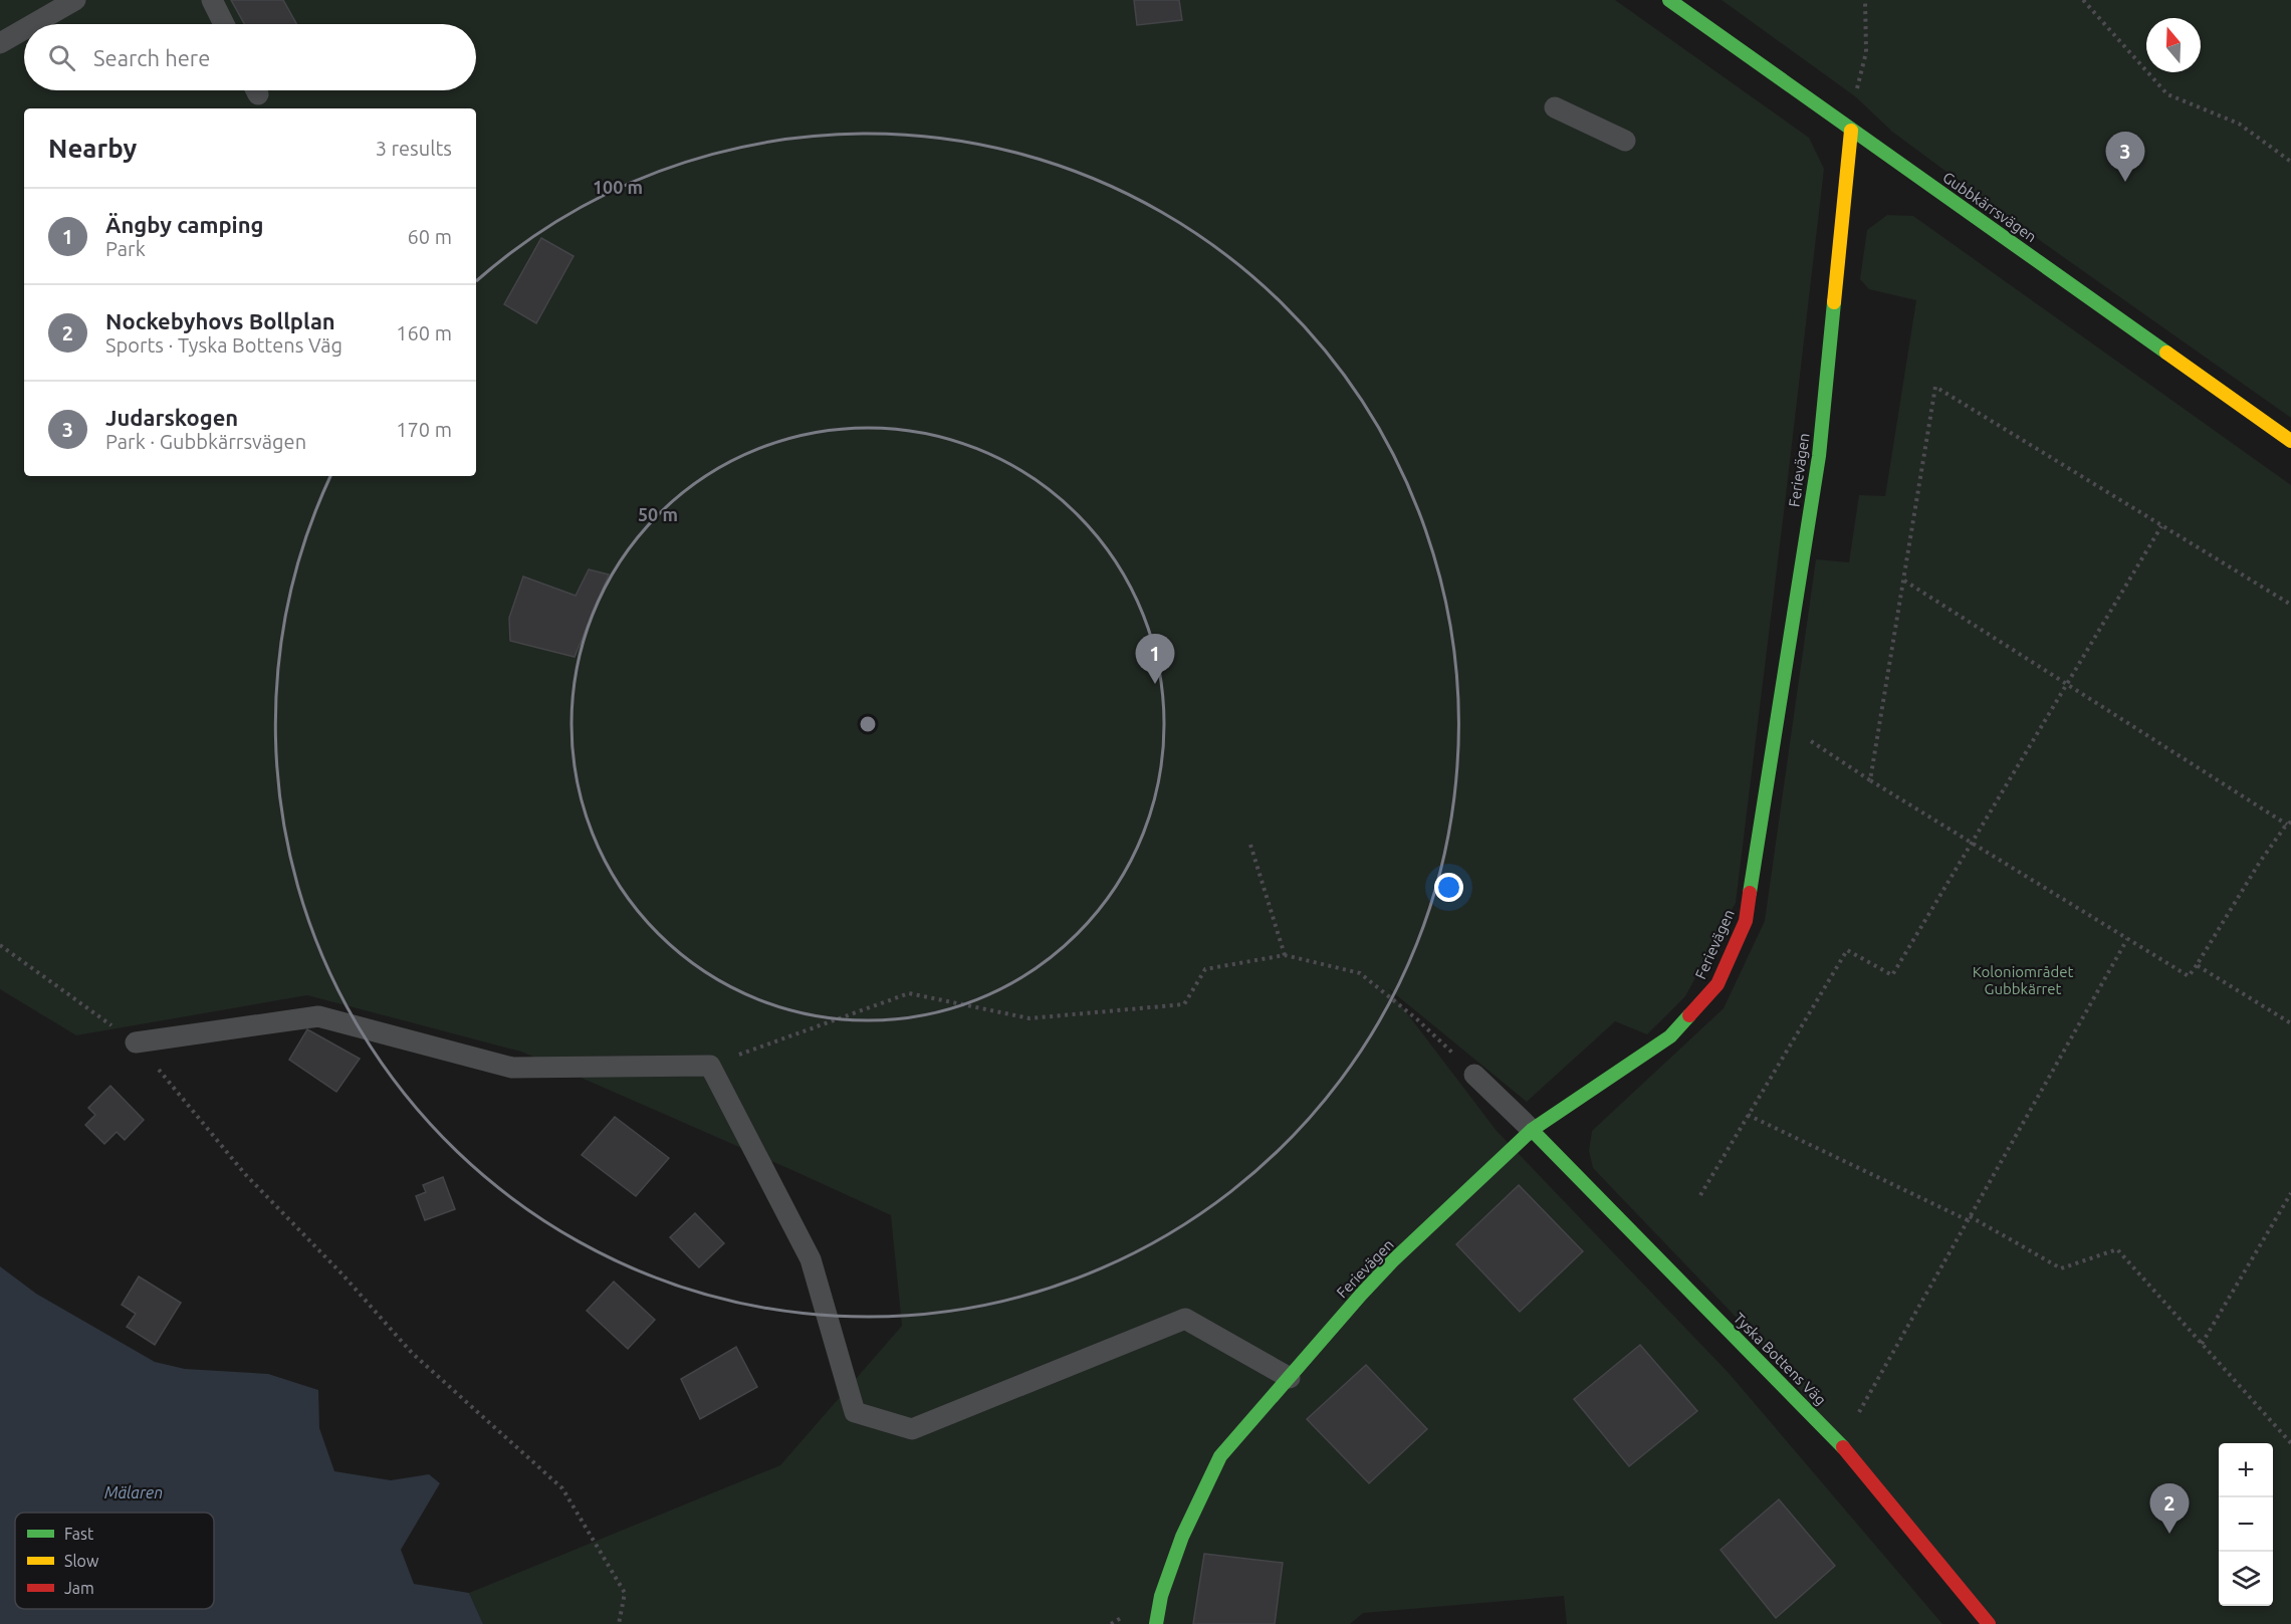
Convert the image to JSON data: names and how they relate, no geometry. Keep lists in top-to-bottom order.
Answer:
{
  "streets": {
    "street": ["Gubbkärrsvägen", "Ferievägen", "Tyska Bottens Väg"]
  },
  "crossings": [
    ["Gubbkärrsvägen", "Ferievägen"],
    ["Ferievägen", "Tyska Bottens Väg"]
  ],
  "water": ["Mälaren"],
  "parks": ["Koloniområdet Gubbkärret"],
  "legend": ["Fast", "Slow", "Jam"],
  "north": "top",
  "page": {
    "search": "Search here",
    "heading": ["Nearby", "3 results"],
    "pins": ["3", "1", "2"],
    "list": [
      {
        "mark": "1",
        "name": "Ängby camping",
        "note": "Park",
        "value": "60 m"
      },
      {
        "mark": "2",
        "name": "Nockebyhovs Bollplan",
        "note": "Sports · Tyska Bottens Väg",
        "value": "160 m"
      },
      {
        "mark": "3",
        "name": "Judarskogen",
        "note": "Park · Gubbkärrsvägen",
        "value": "170 m"
      }
    ],
    "map_buttons": ["+", "−"]
  },
  "rings": ["100 m", "50 m"]
}
